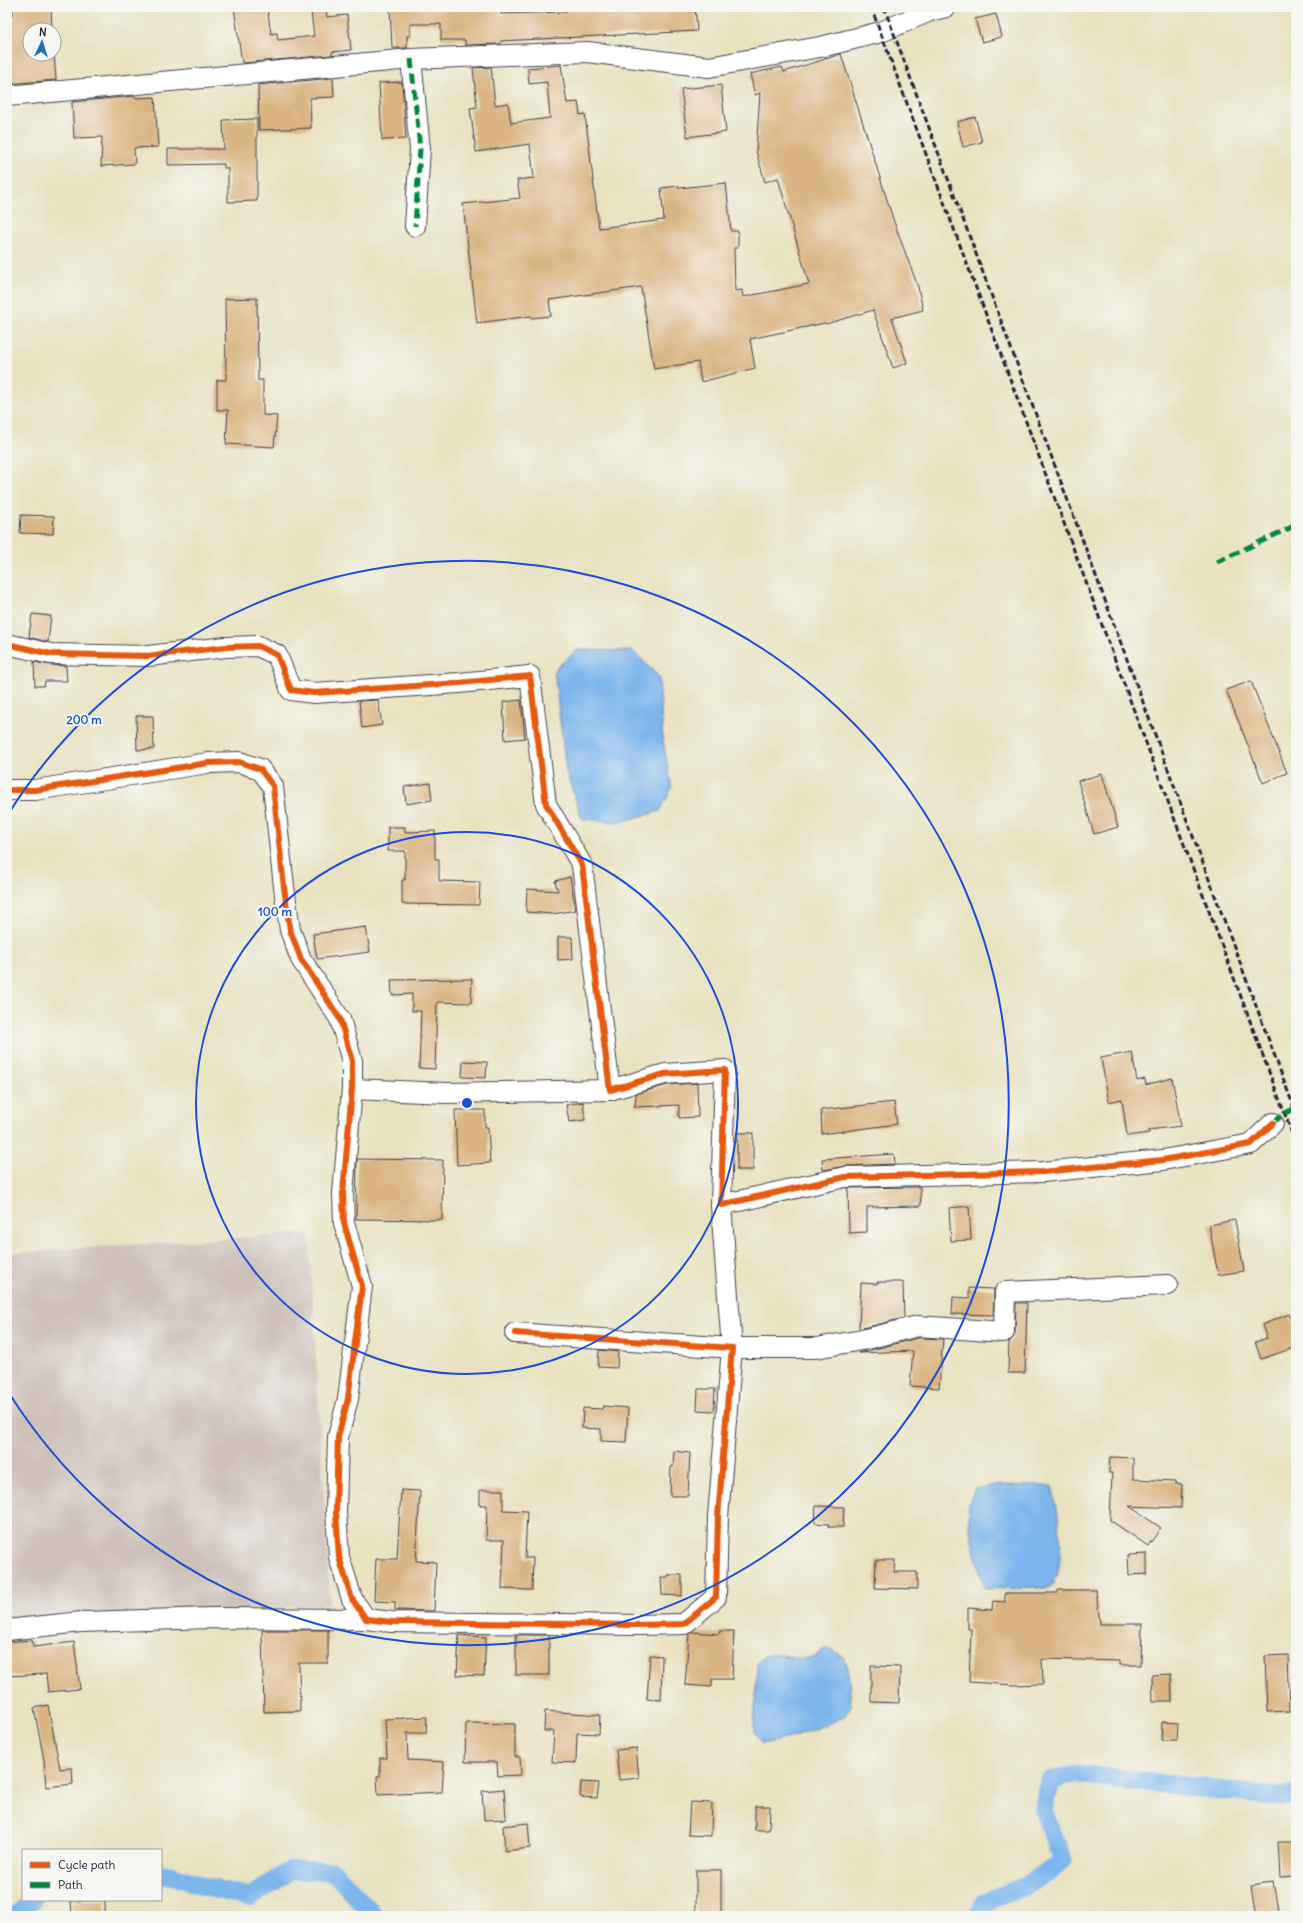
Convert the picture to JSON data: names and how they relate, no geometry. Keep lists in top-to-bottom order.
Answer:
{
  "legend": ["Cycle path", "Path"],
  "north": "top",
  "rings": ["200 m", "100 m"]
}
